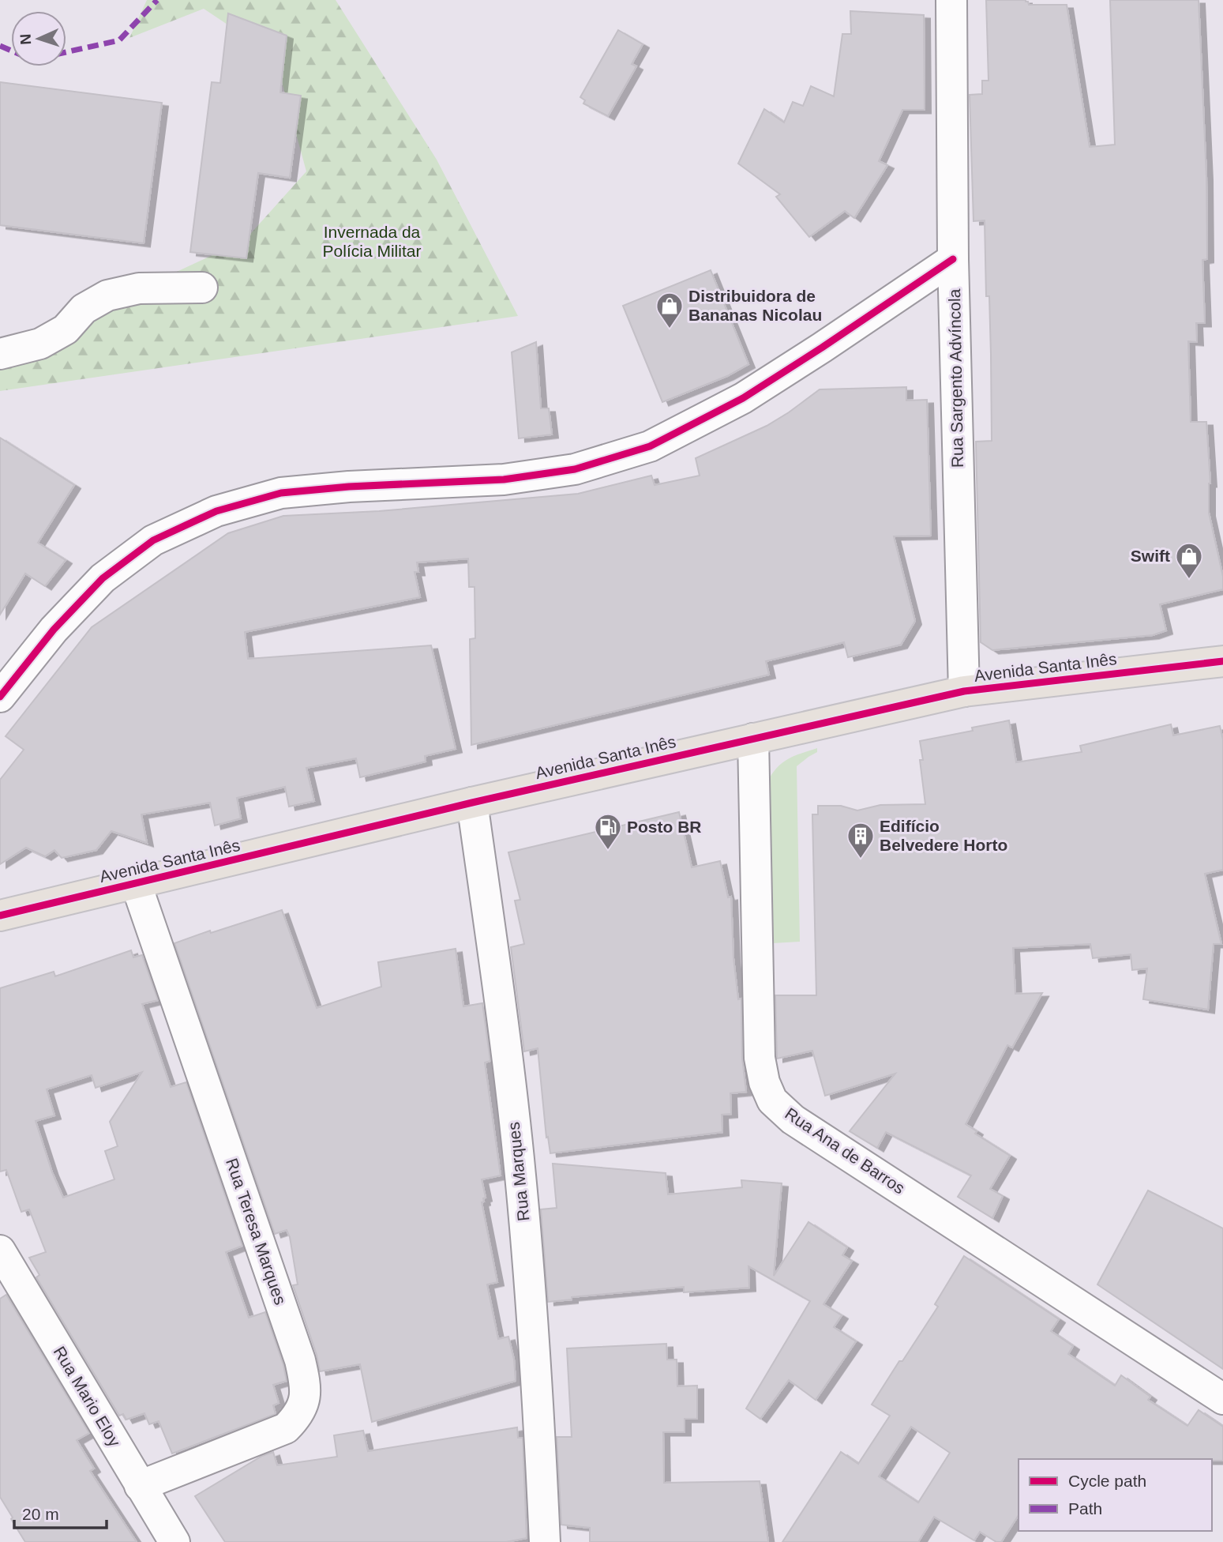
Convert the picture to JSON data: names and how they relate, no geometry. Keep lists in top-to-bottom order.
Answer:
{
  "streets": {
    "main road": ["Avenida Santa Inês"],
    "street": [
      "Rua Sargento Advíncola",
      "Rua Ana de Barros",
      "Rua Marques",
      "Rua Teresa Marques",
      "Rua Mario Eloy"
    ]
  },
  "crossings": [
    ["Rua Sargento Advíncola", "Avenida Santa Inês"],
    ["Avenida Santa Inês", "Rua Ana de Barros"],
    ["Avenida Santa Inês", "Rua Marques"],
    ["Avenida Santa Inês", "Rua Teresa Marques"],
    ["Rua Teresa Marques", "Rua Mario Eloy"]
  ],
  "parks": ["Invernada da Polícia Militar"],
  "places": {
    "shop": ["Distribuidora de Bananas Nicolau", "Swift"],
    "fuel station": ["Posto BR"],
    "building": ["Edifício Belvedere Horto"]
  },
  "legend": ["Cycle path", "Path"],
  "scale_bar": "20 m",
  "north": "left"
}
